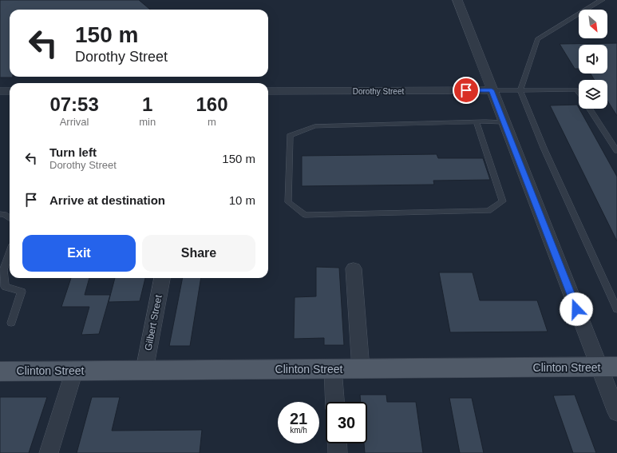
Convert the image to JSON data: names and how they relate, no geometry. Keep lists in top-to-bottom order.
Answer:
{
  "streets": {
    "main road": ["Clinton Street"],
    "street": ["Dorothy Street", "Gilbert Street"]
  },
  "crossings": [
    ["Gilbert Street", "Clinton Street"]
  ],
  "north": "bottom right",
  "page": {
    "turn": ["150 m", "Dorothy Street"],
    "eta": [
      "07:53",
      "Arrival",
      "1",
      "min",
      "160",
      "m"
    ],
    "list": [
      {
        "name": "Turn left",
        "note": "Dorothy Street",
        "value": "150 m"
      },
      {
        "name": "Arrive at destination",
        "value": "10 m"
      }
    ],
    "buttons": ["Exit", "Share"],
    "speed": "21 km/h",
    "limit": "30"
  }
}
